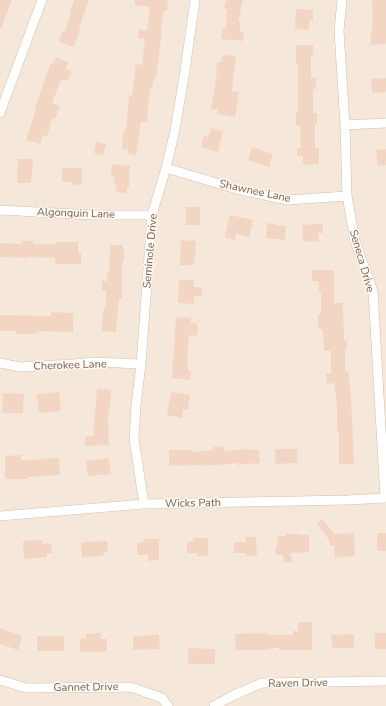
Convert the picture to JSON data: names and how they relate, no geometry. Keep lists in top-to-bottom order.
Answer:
{
  "streets": {
    "street": [
      "Shawnee Lane",
      "Algonquin Lane",
      "Seminole Drive",
      "Seneca Drive",
      "Cherokee Lane",
      "Wicks Path",
      "Raven Drive",
      "Gannet Drive"
    ]
  },
  "crossings": [
    ["Shawnee Lane", "Seminole Drive"],
    ["Shawnee Lane", "Seneca Drive"],
    ["Algonquin Lane", "Seminole Drive"],
    ["Seminole Drive", "Cherokee Lane"],
    ["Seminole Drive", "Wicks Path"],
    ["Seneca Drive", "Wicks Path"]
  ]
}
